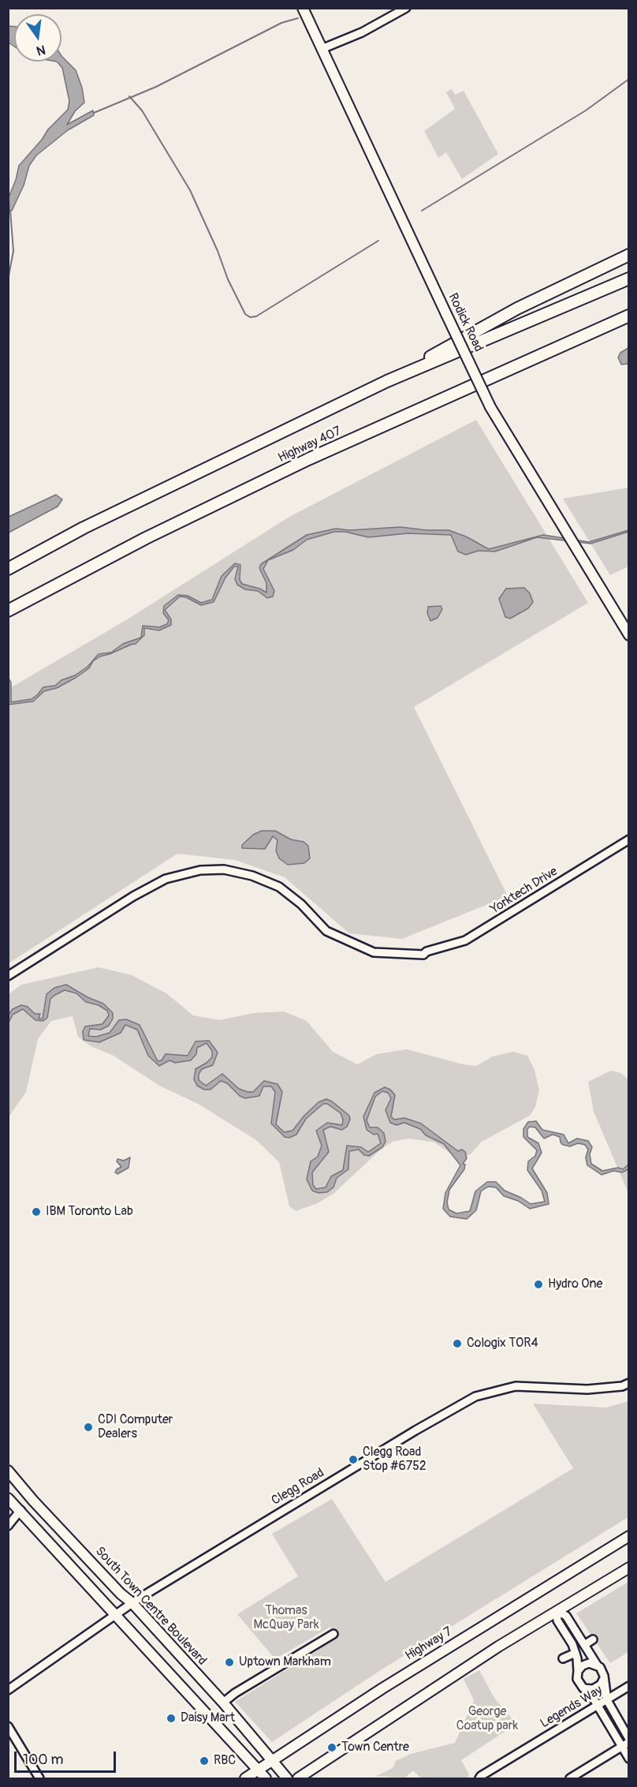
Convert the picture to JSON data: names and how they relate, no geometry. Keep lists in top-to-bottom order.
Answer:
{
  "streets": {
    "highway": ["Highway 407"],
    "main road": ["Rodick Road", "South Town Centre Boulevard", "Highway 7"],
    "street": ["Yorktech Drive", "Clegg Road", "Legends Way"]
  },
  "crossings": [
    ["Clegg Road", "South Town Centre Boulevard"],
    ["South Town Centre Boulevard", "Highway 7"]
  ],
  "parks": ["Thomas McQuay Park", "George Coatup park"],
  "places": [
    "IBM Toronto Lab",
    "Hydro One",
    "Cologix TOR4",
    "CDI Computer Dealers",
    "Clegg Road Stop #6752",
    "Uptown Markham",
    "Daisy Mart",
    "Town Centre",
    "RBC"
  ],
  "scale_bar": "100 m",
  "north": "bottom"
}
